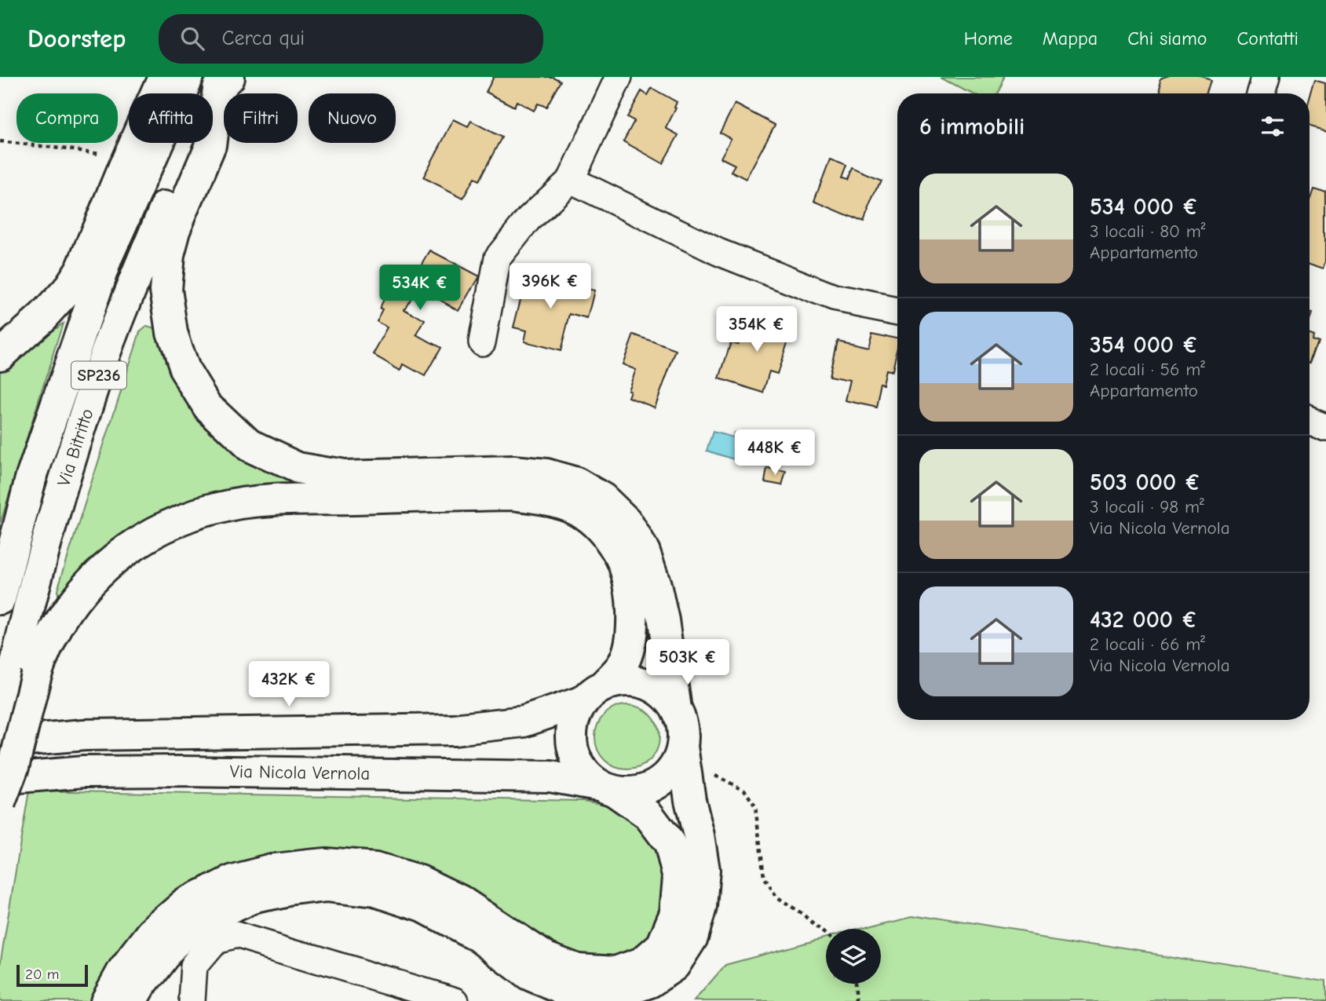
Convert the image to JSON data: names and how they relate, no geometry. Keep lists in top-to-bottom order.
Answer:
{
  "streets": {
    "main road": ["SP236", "Via Bitritto", "Via Nicola Vernola"]
  },
  "scale_bar": "20 m",
  "page": {
    "header": "Doorstep",
    "search": "Cerca qui",
    "nav": [
      "Home",
      "Mappa",
      "Chi siamo",
      "Contatti"
    ],
    "chip": [
      "Compra",
      "Affitta",
      "Filtri",
      "Nuovo"
    ],
    "heading": "6 immobili",
    "list": [
      {
        "name": "534 000 €",
        "note": "3 locali · 80 m² · Appartamento"
      },
      {
        "name": "354 000 €",
        "note": "2 locali · 56 m² · Appartamento"
      },
      {
        "name": "503 000 €",
        "note": "3 locali · 98 m² · Via Nicola Vernola"
      },
      {
        "name": "432 000 €",
        "note": "2 locali · 66 m² · Via Nicola Vernola"
      }
    ],
    "price": [
      "396K €",
      "534K €",
      "354K €",
      "448K €",
      "503K €",
      "432K €"
    ],
    "scale": "20 m"
  }
}
